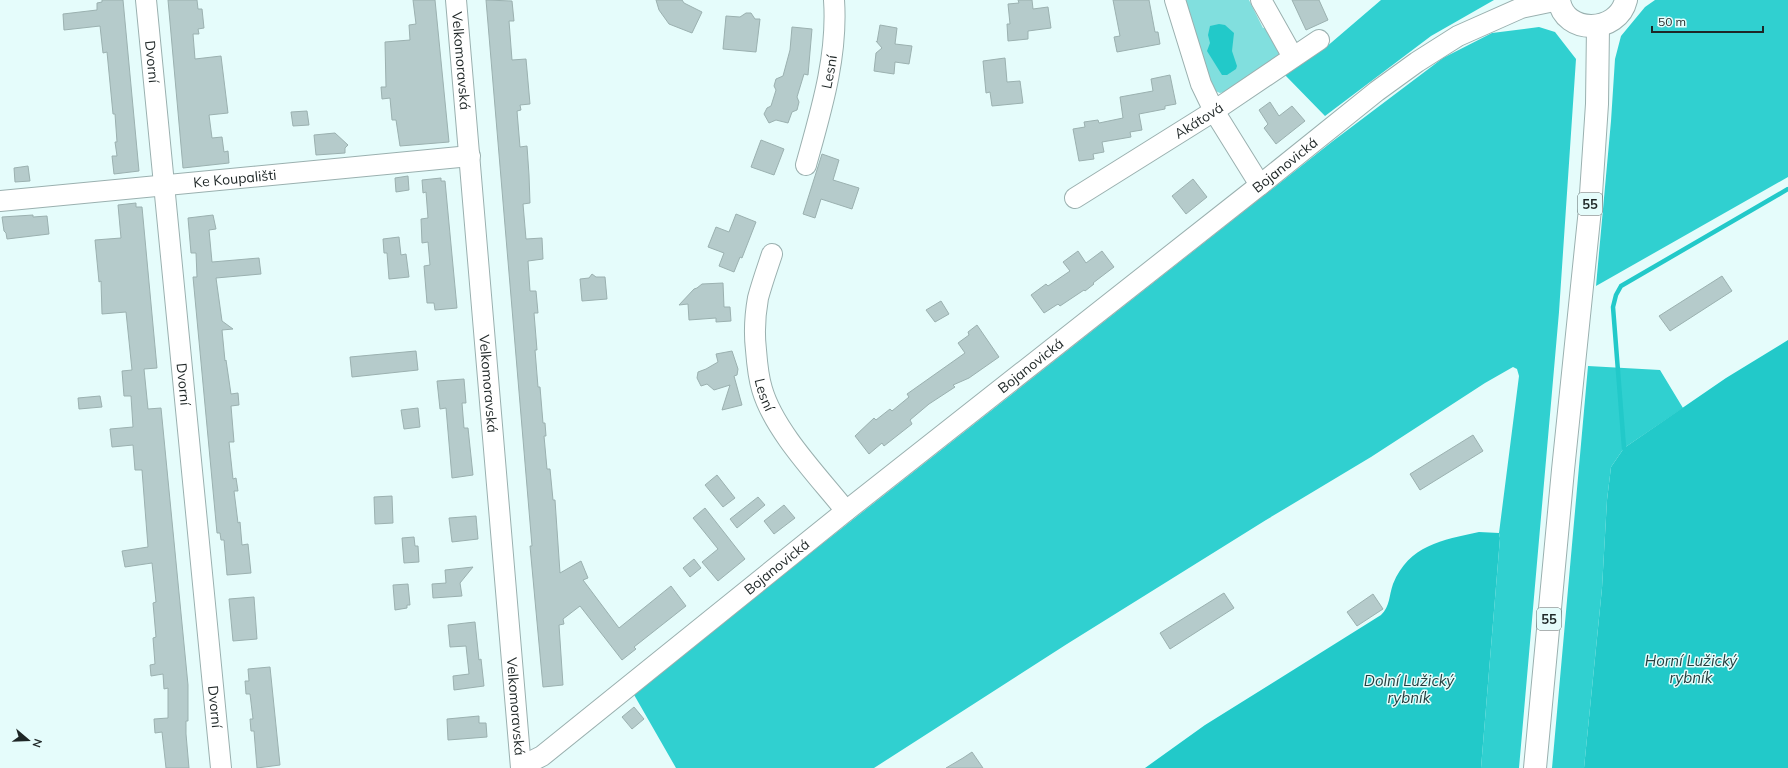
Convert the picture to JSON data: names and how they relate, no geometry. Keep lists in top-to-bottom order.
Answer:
{
  "streets": {
    "main road": ["55"],
    "street": [
      "Velkomoravská",
      "Dvorní",
      "Lesní",
      "Akátová",
      "Bojanovická",
      "Ke Koupališti"
    ]
  },
  "crossings": [
    ["Velkomoravská", "Bojanovická"],
    ["Velkomoravská", "Ke Koupališti"],
    ["Dvorní", "Ke Koupališti"],
    ["Lesní", "Bojanovická"]
  ],
  "water": ["Horní Lužický rybník", "Dolní Lužický rybník"],
  "scale_bar": "50 m",
  "north": "right"
}
